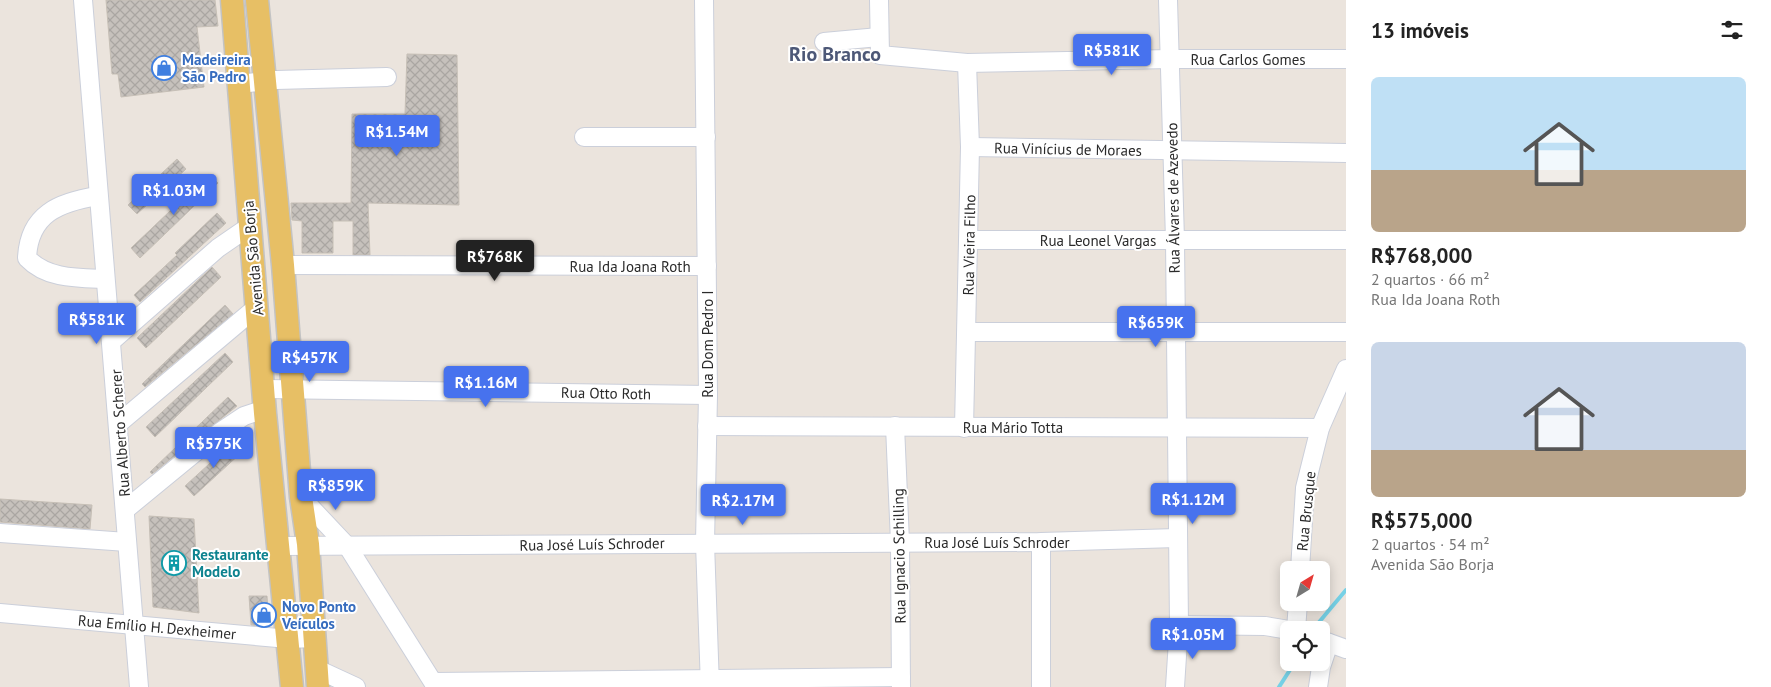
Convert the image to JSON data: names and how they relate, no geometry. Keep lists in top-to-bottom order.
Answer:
{
  "streets": {
    "main road": ["Avenida São Borja"],
    "street": [
      "Rua Carlos Gomes",
      "Rua Vinícius de Moraes",
      "Rua Álvares de Azevedo",
      "Rua Leonel Vargas",
      "Rua Vieira Filho",
      "Rua Ida Joana Roth",
      "Rua Dom Pedro I",
      "Rua Otto Roth",
      "Rua Mário Totta",
      "Rua Alberto Scherer",
      "Rua Brusque",
      "Rua José Luís Schroder",
      "Rua Ignacio Schilling",
      "Rua Emílio H. Dexheimer"
    ]
  },
  "crossings": [
    ["Rua Carlos Gomes", "Rua Álvares de Azevedo"],
    ["Rua Carlos Gomes", "Rua Vieira Filho"],
    ["Rua Vinícius de Moraes", "Rua Álvares de Azevedo"],
    ["Rua Vinícius de Moraes", "Rua Vieira Filho"],
    ["Rua Álvares de Azevedo", "Rua Leonel Vargas"],
    ["Rua Álvares de Azevedo", "Rua Mário Totta"],
    ["Rua Álvares de Azevedo", "Rua José Luís Schroder"],
    ["Rua Leonel Vargas", "Rua Vieira Filho"],
    ["Rua Vieira Filho", "Rua Mário Totta"],
    ["Avenida São Borja", "Rua Ida Joana Roth"],
    ["Avenida São Borja", "Rua Otto Roth"],
    ["Avenida São Borja", "Rua José Luís Schroder"],
    ["Avenida São Borja", "Rua Emílio H. Dexheimer"],
    ["Rua Ida Joana Roth", "Rua Dom Pedro I"],
    ["Rua Dom Pedro I", "Rua Otto Roth"],
    ["Rua Dom Pedro I", "Rua Mário Totta"],
    ["Rua Dom Pedro I", "Rua José Luís Schroder"],
    ["Rua Mário Totta", "Rua Brusque"],
    ["Rua Mário Totta", "Rua Ignacio Schilling"],
    ["Rua Alberto Scherer", "Rua Emílio H. Dexheimer"],
    ["Rua José Luís Schroder", "Rua Ignacio Schilling"]
  ],
  "districts": ["Rio Branco"],
  "places": {
    "shop": ["Madeireira São Pedro", "Novo Ponto Veículos"],
    "building": ["Restaurante Modelo"]
  },
  "north": "top right",
  "page": {
    "heading": "13 imóveis",
    "price": [
      "R$581K",
      "R$1.54M",
      "R$1.03M",
      "R$768K",
      "R$581K",
      "R$659K",
      "R$457K",
      "R$1.16M",
      "R$575K",
      "R$859K",
      "R$1.12M",
      "R$2.17M",
      "R$1.05M"
    ],
    "list": [
      {
        "name": "R$768,000",
        "note": "2 quartos · 66 m² · Rua Ida Joana Roth"
      },
      {
        "name": "R$575,000",
        "note": "2 quartos · 54 m² · Avenida São Borja"
      }
    ]
  }
}
